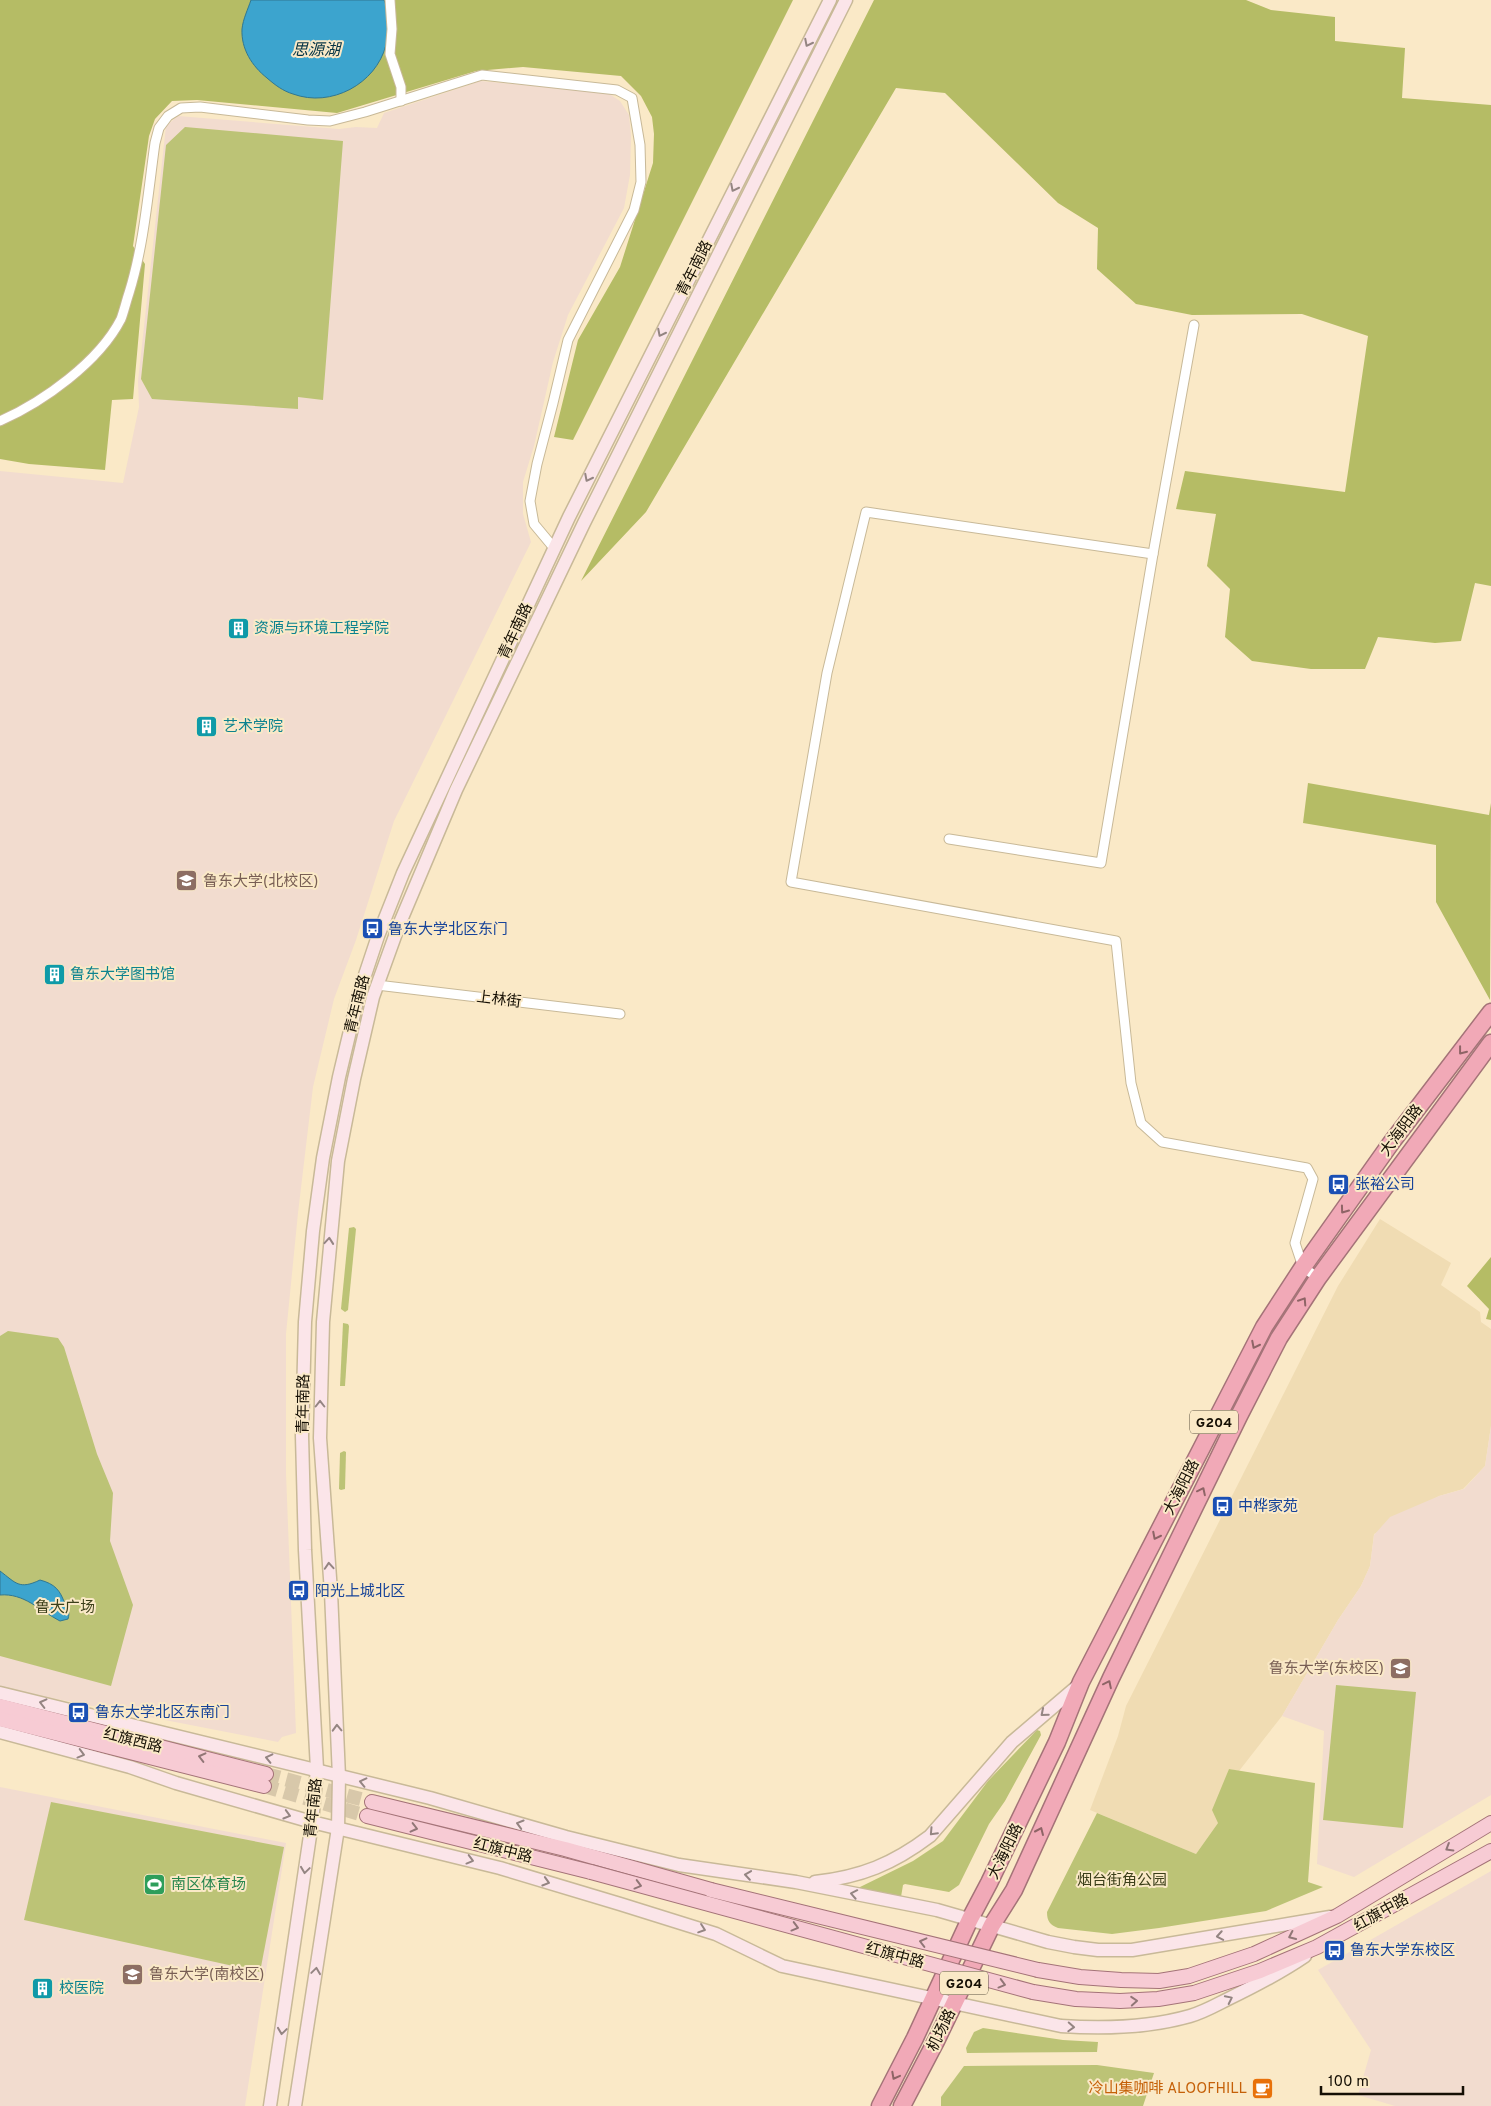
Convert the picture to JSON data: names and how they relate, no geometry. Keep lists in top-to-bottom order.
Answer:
{
  "streets": {
    "highway": ["大海阳路", "G204", "机场路"],
    "main road": ["青年南路", "红旗西路", "红旗中路"],
    "street": ["上林街"]
  },
  "crossings": [
    ["青年南路", "上林街"],
    ["大海阳路", "机场路"]
  ],
  "water": ["思源湖"],
  "parks": ["鲁大广场", "烟台街角公园"],
  "places": {
    "building": [
      "资源与环境工程学院",
      "艺术学院",
      "鲁东大学图书馆",
      "校医院"
    ],
    "school or university": ["鲁东大学(北校区)", "鲁东大学(东校区)", "鲁东大学(南校区)"],
    "bus stop": [
      "鲁东大学北区东门",
      "张裕公司",
      "中桦家苑",
      "阳光上城北区",
      "鲁东大学北区东南门",
      "鲁东大学东校区"
    ],
    "sports": ["南区体育场"],
    "cafe": ["冷山集咖啡 ALOOFHILL"]
  },
  "scale_bar": "100 m"
}
